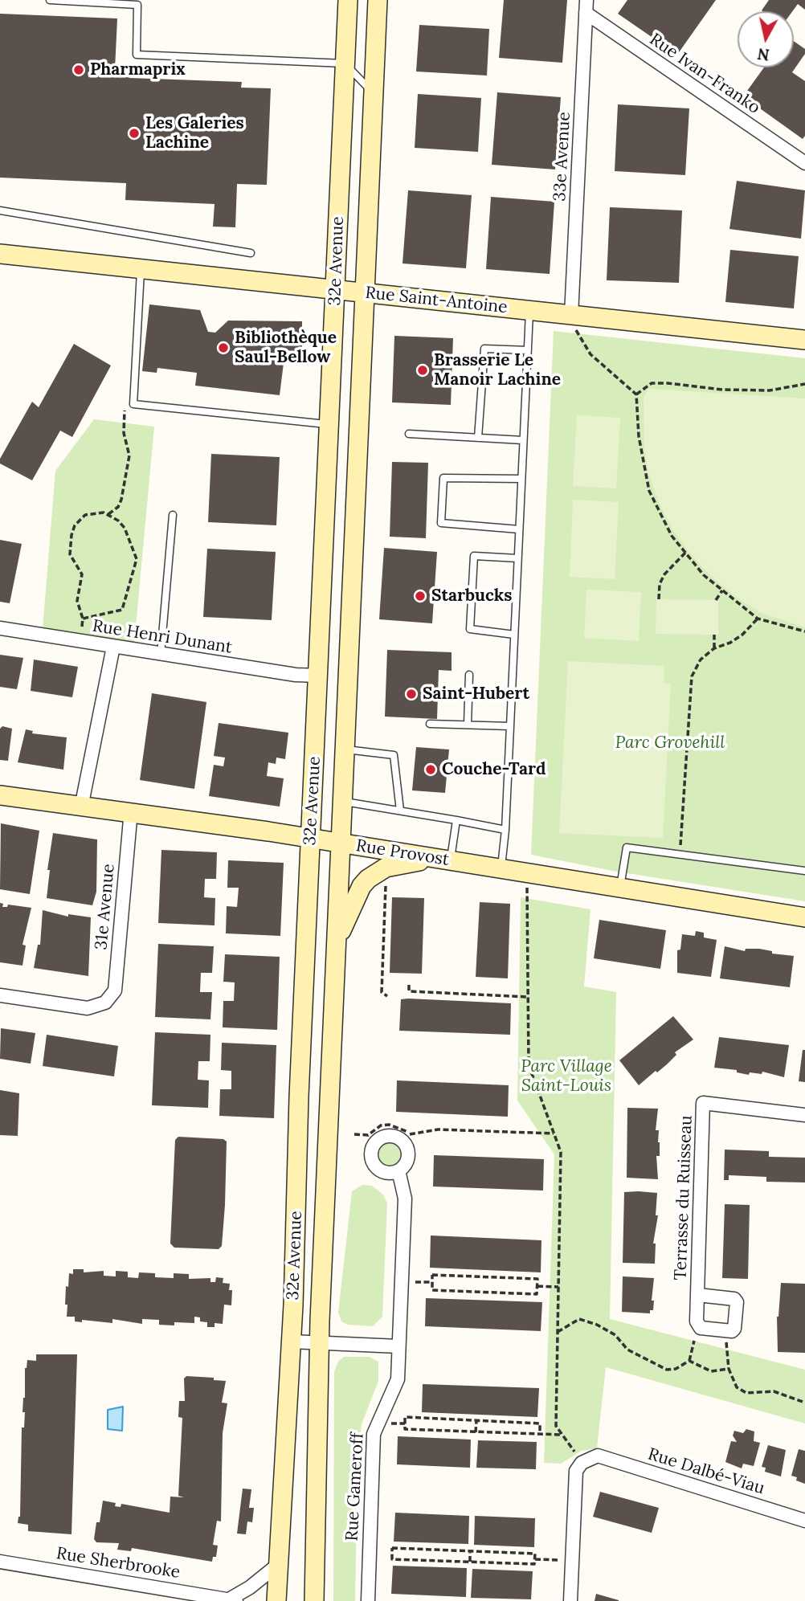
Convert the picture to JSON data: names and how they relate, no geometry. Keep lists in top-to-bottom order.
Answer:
{
  "streets": {
    "main road": ["32e Avenue", "Rue Saint-Antoine", "Rue Provost"],
    "street": [
      "Rue Ivan-Franko",
      "33e Avenue",
      "Rue Henri Dunant",
      "31e Avenue",
      "Terrasse du Ruisseau",
      "Rue Dalbé-Viau",
      "Rue Gameroff",
      "Rue Sherbrooke"
    ]
  },
  "crossings": [
    ["Rue Ivan-Franko", "33e Avenue"],
    ["33e Avenue", "Rue Saint-Antoine"],
    ["32e Avenue", "Rue Saint-Antoine"],
    ["32e Avenue", "Rue Henri Dunant"],
    ["32e Avenue", "Rue Provost"],
    ["32e Avenue", "Rue Sherbrooke"],
    ["Rue Provost", "31e Avenue"]
  ],
  "parks": ["Parc Grovehill", "Parc Village Saint-Louis"],
  "places": [
    "Pharmaprix",
    "Les Galeries Lachine",
    "Bibliothèque Saul-Bellow",
    "Brasserie Le Manoir Lachine",
    "Starbucks",
    "Saint-Hubert",
    "Couche-Tard"
  ],
  "north": "bottom"
}
